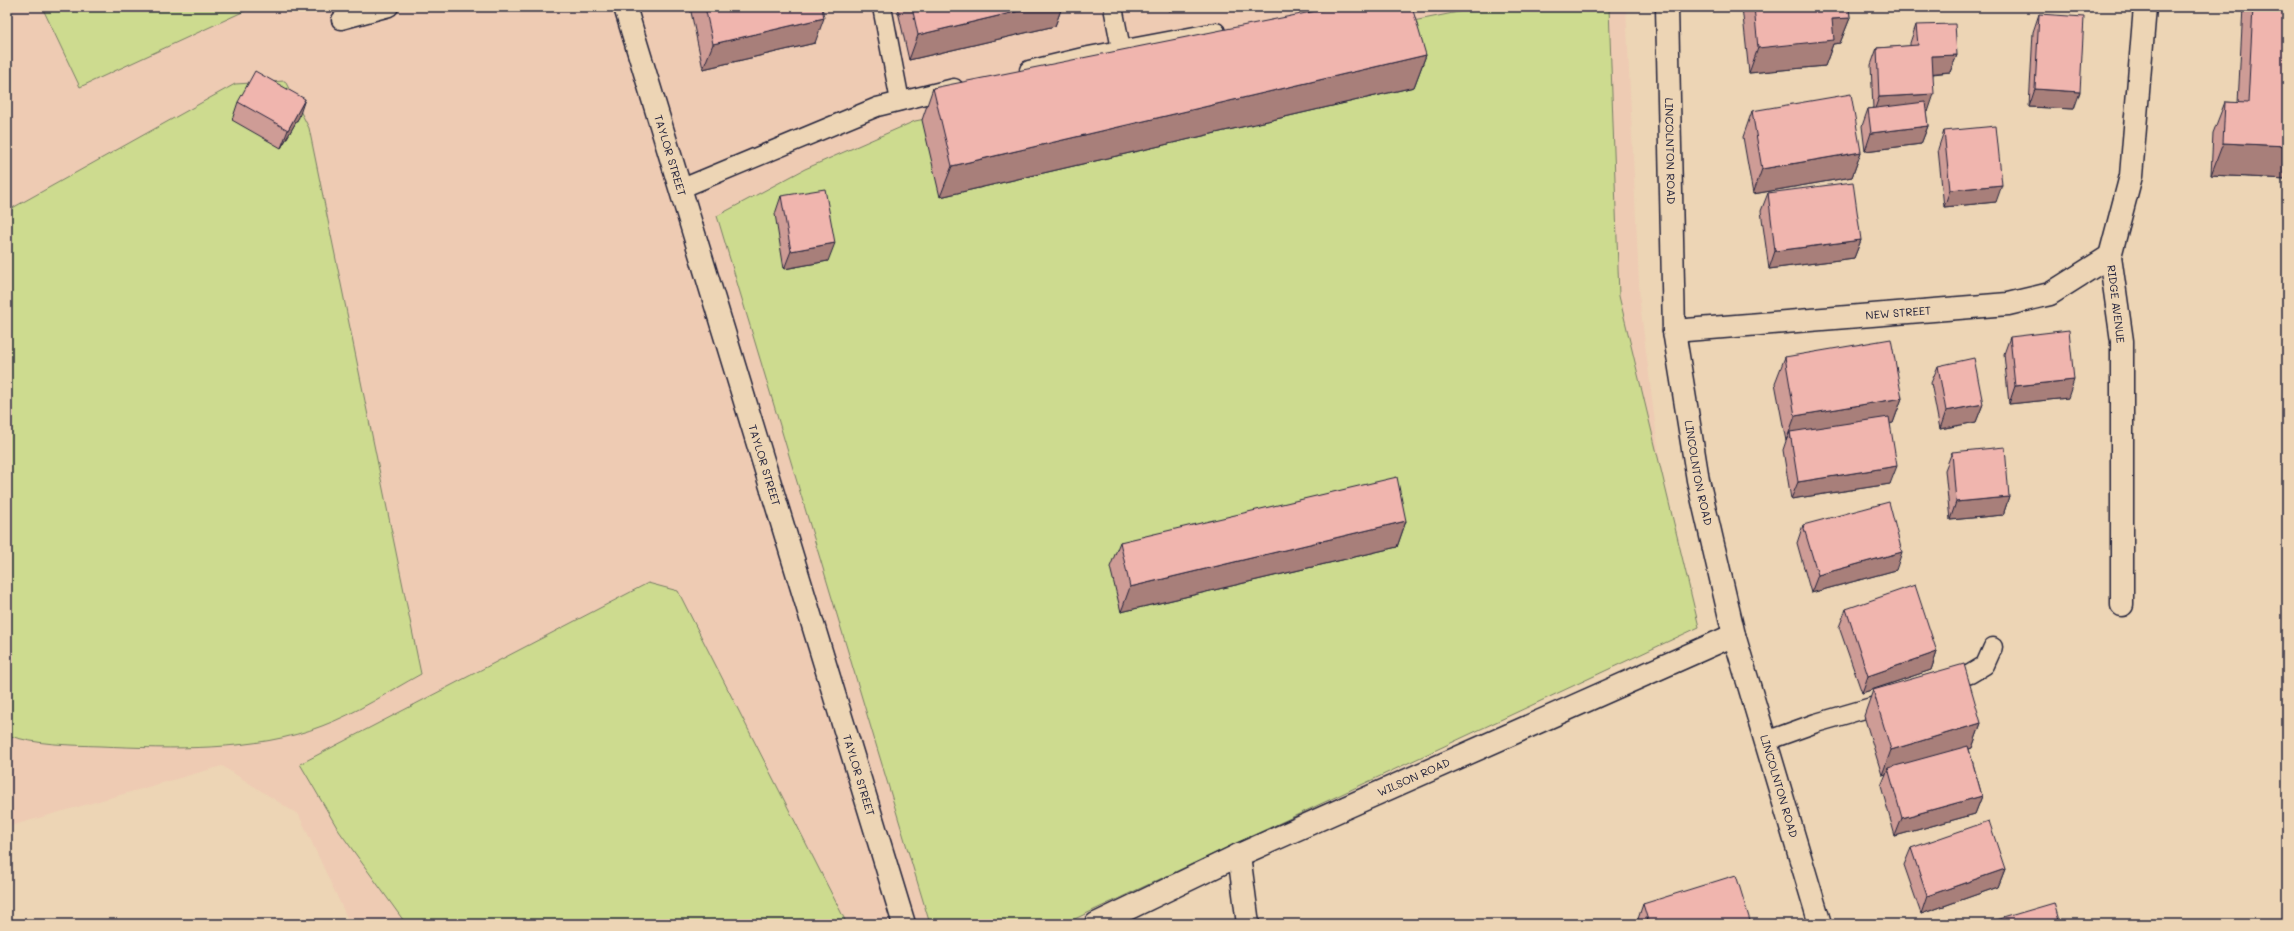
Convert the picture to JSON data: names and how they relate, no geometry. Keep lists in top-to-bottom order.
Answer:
{
  "streets": {
    "street": [
      "LINCOLNTON ROAD",
      "TAYLOR STREET",
      "RIDGE AVENUE",
      "NEW STREET",
      "WILSON ROAD"
    ]
  },
  "crossings": [
    ["LINCOLNTON ROAD", "NEW STREET"],
    ["LINCOLNTON ROAD", "WILSON ROAD"],
    ["RIDGE AVENUE", "NEW STREET"]
  ]
}
